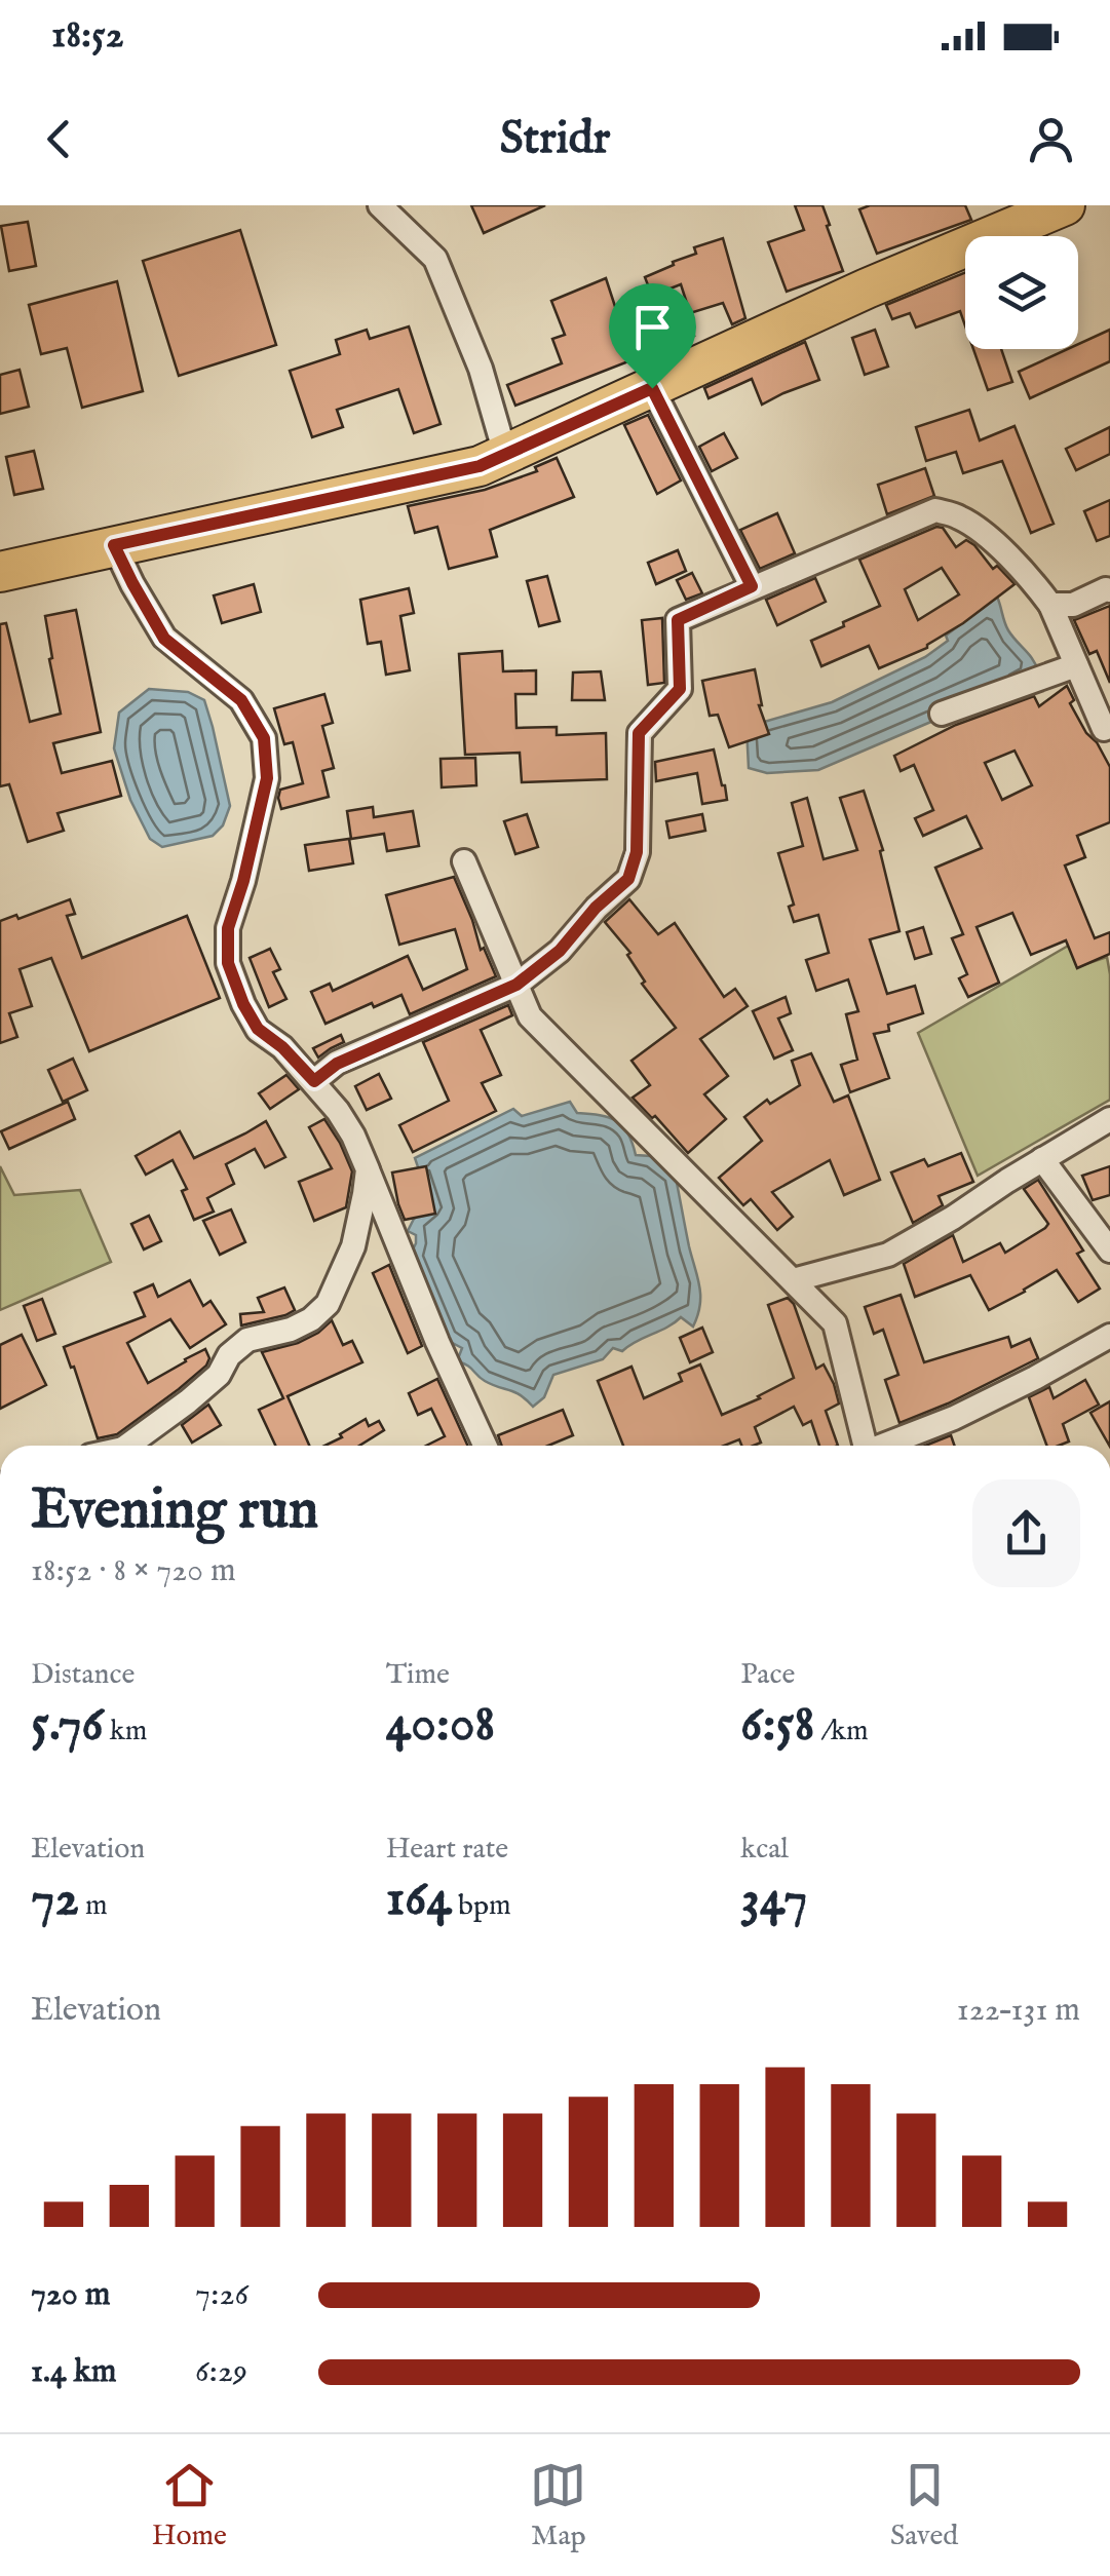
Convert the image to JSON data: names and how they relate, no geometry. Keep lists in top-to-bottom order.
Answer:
{
  "page": {
    "status": "18:52",
    "header": "Stridr",
    "heading": ["Evening run", "18:52 · 8 × 720 m"],
    "stats": [
      ["Distance", "5.76 km"],
      ["Time", "40:08"],
      ["Pace", "6:58 /km"],
      ["Elevation", "72 m"],
      ["Heart rate", "164 bpm"],
      ["kcal", "347"]
    ],
    "chart": ["Elevation", "122–131 m"],
    "list": [
      {
        "name": "720 m",
        "note": "7:26"
      },
      {
        "name": "1.4 km",
        "note": "6:29"
      }
    ],
    "tabs": ["Home", "Map", "Saved"]
  }
}
